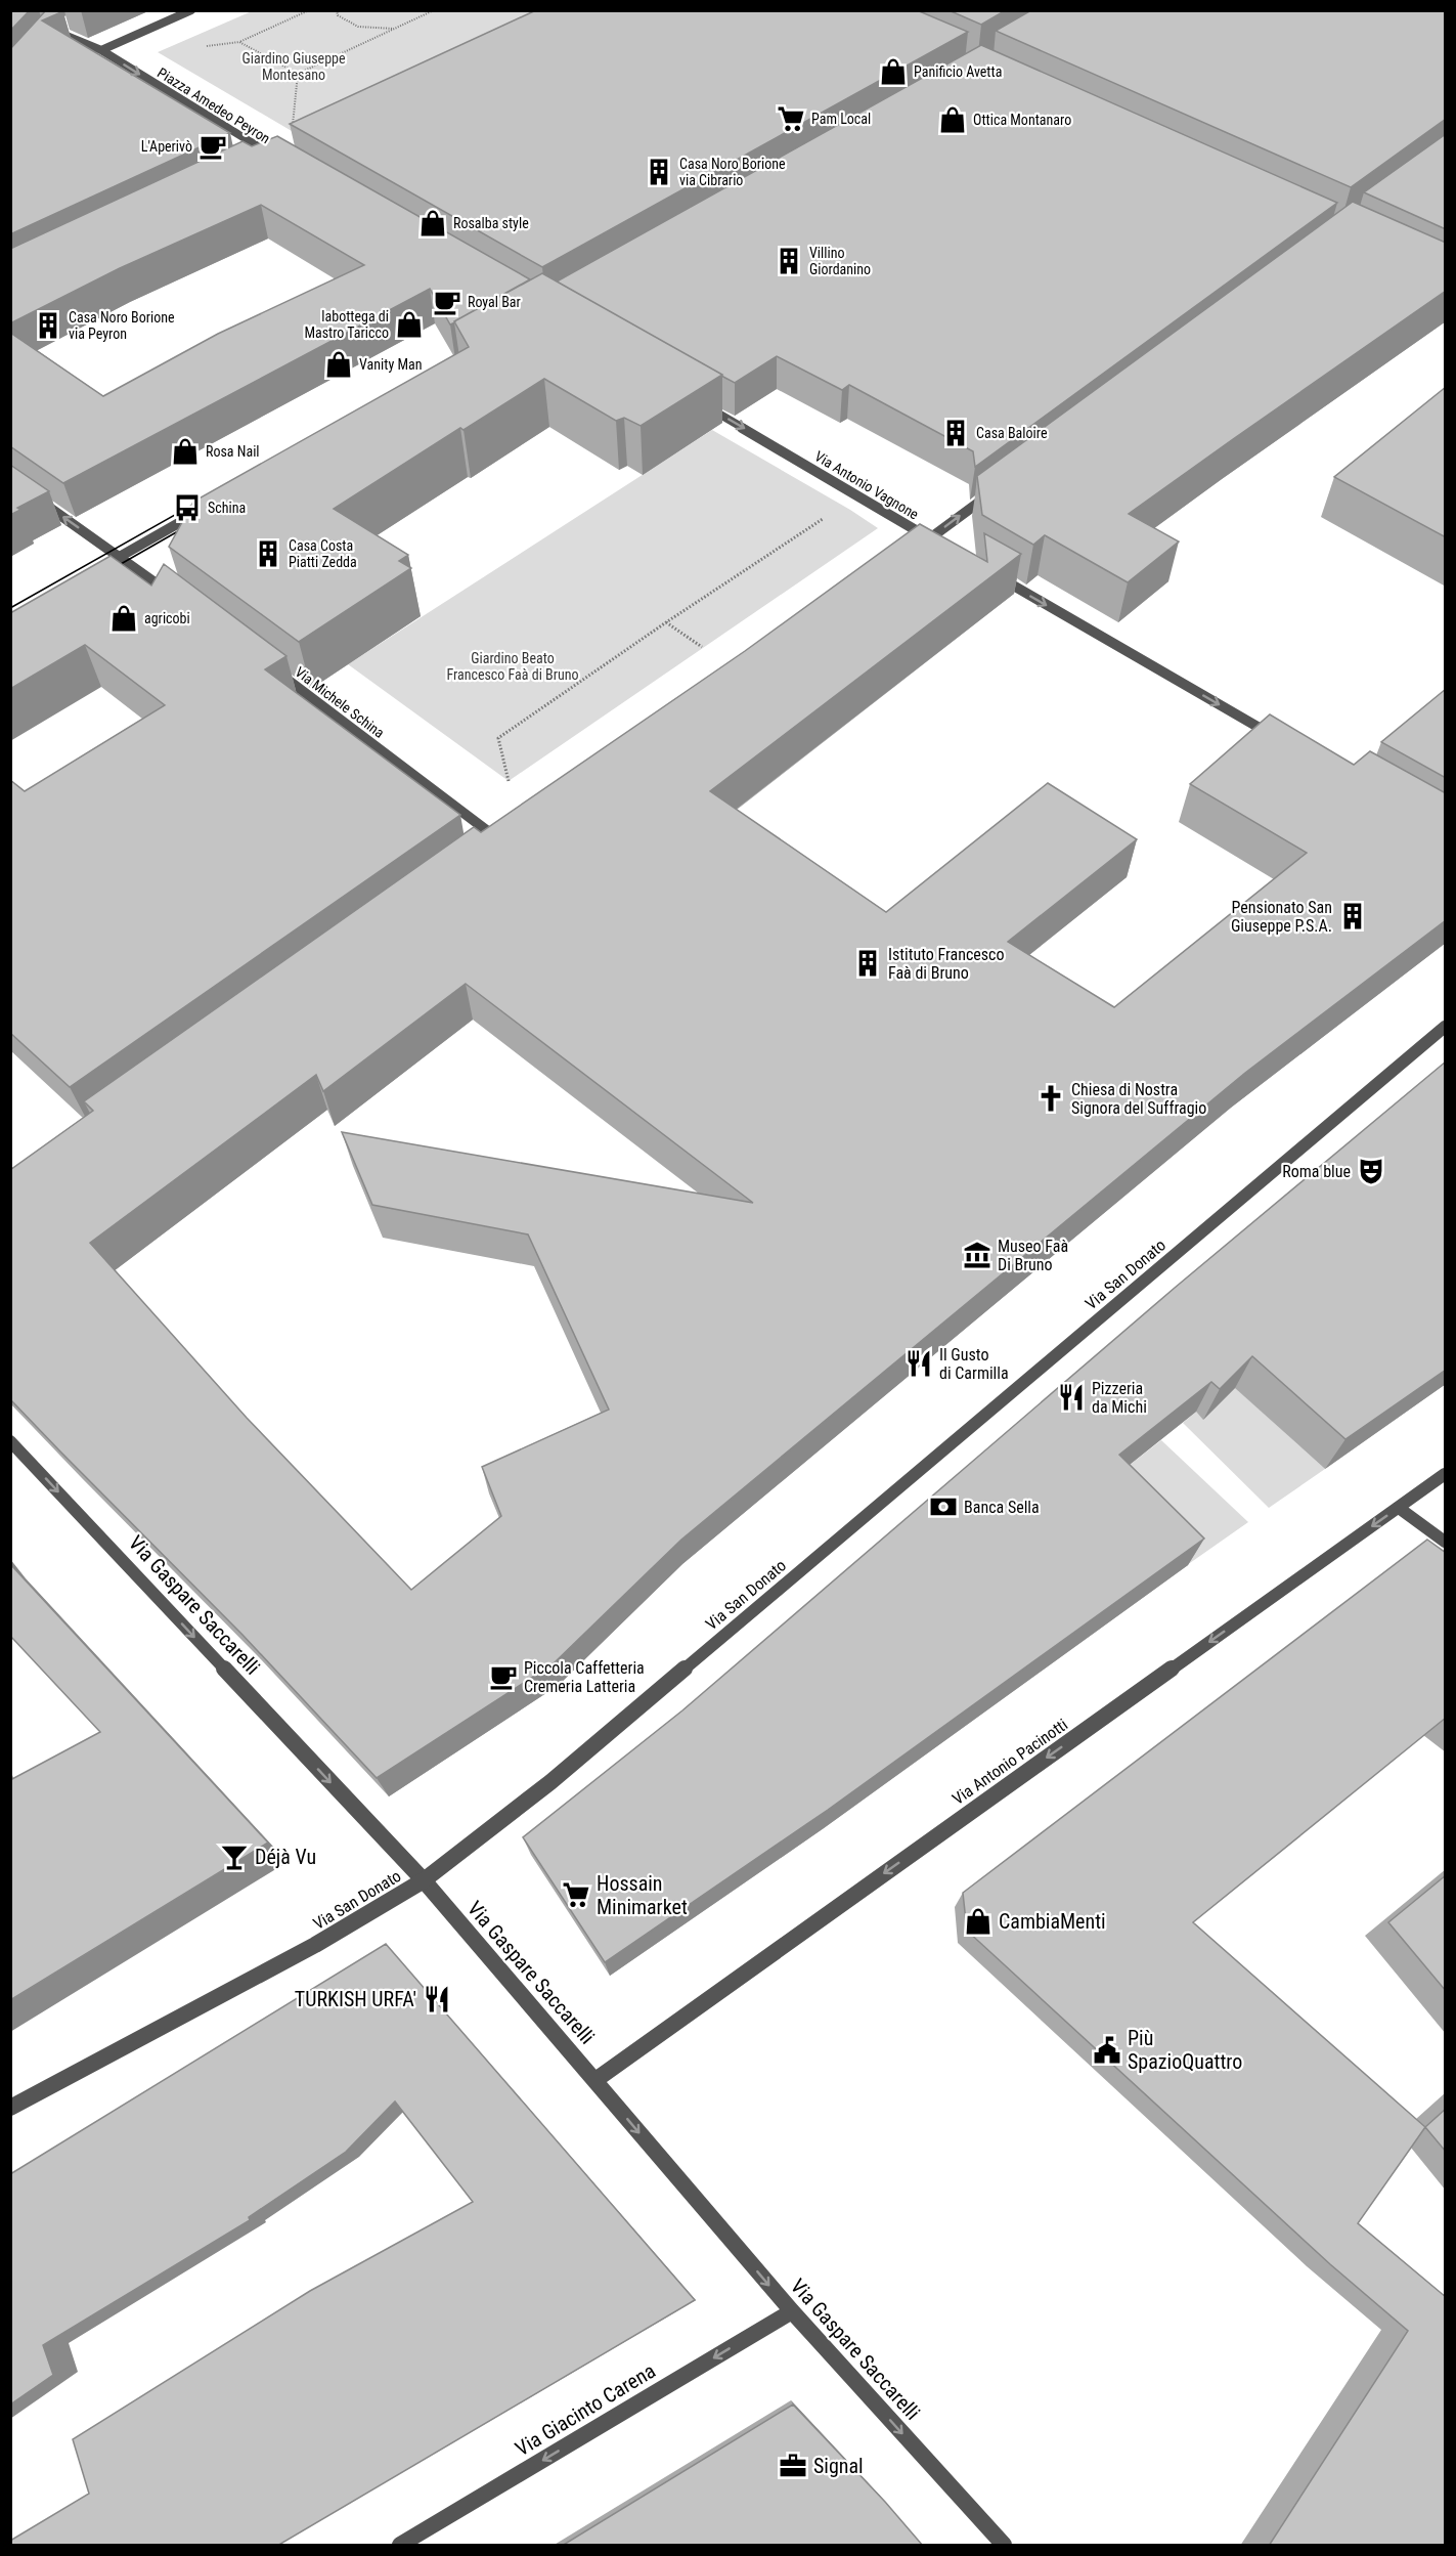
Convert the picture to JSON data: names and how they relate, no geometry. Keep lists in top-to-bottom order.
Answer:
{
  "streets": {
    "street": [
      "Piazza Amedeo Peyron",
      "Via Antonio Vagnone",
      "Via Michele Schina",
      "Via San Donato",
      "Via Gaspare Saccarelli",
      "Via Antonio Pacinotti",
      "Via Giacinto Carena"
    ]
  },
  "crossings": [
    ["Via San Donato", "Via Gaspare Saccarelli"],
    ["Via Gaspare Saccarelli", "Via Antonio Pacinotti"],
    ["Via Gaspare Saccarelli", "Via Giacinto Carena"]
  ],
  "one_way": [
    "Piazza Amedeo Peyron",
    "Via Antonio Vagnone",
    "Via Gaspare Saccarelli",
    "Via Antonio Pacinotti",
    "Via Giacinto Carena"
  ],
  "parks": ["Giardino Giuseppe Montesano", "Giardino Beato Francesco Faà di Bruno"],
  "places": {
    "shop": [
      "Panificio Avetta",
      "Ottica Montanaro",
      "Rosalba style",
      "labottega di Mastro Taricco",
      "Vanity Man",
      "Rosa Nail",
      "agricobi",
      "CambiaMenti"
    ],
    "supermarket": ["Pam Local", "Hossain Minimarket"],
    "cafe": ["L'Aperivò", "Royal Bar", "Piccola Caffetteria Cremeria Latteria"],
    "building": [
      "Casa Noro Borione via Cibrario",
      "Villino Giordanino",
      "Casa Noro Borione via Peyron",
      "Casa Baloire",
      "Casa Costa Piatti Zedda",
      "Pensionato San Giuseppe P.S.A.",
      "Istituto Francesco Faà di Bruno"
    ],
    "bus stop": ["Schina"],
    "church": ["Chiesa di Nostra Signora del Suffragio"],
    "theatre": ["Roma blue"],
    "museum": ["Museo Faà Di Bruno"],
    "restaurant": ["Il Gusto di Carmilla", "Pizzeria da Michi", "TURKISH URFA'"],
    "bank": ["Banca Sella"],
    "bar": ["Déjà Vu"],
    "public building": ["Più SpazioQuattro"],
    "office": ["Signal"]
  }
}
